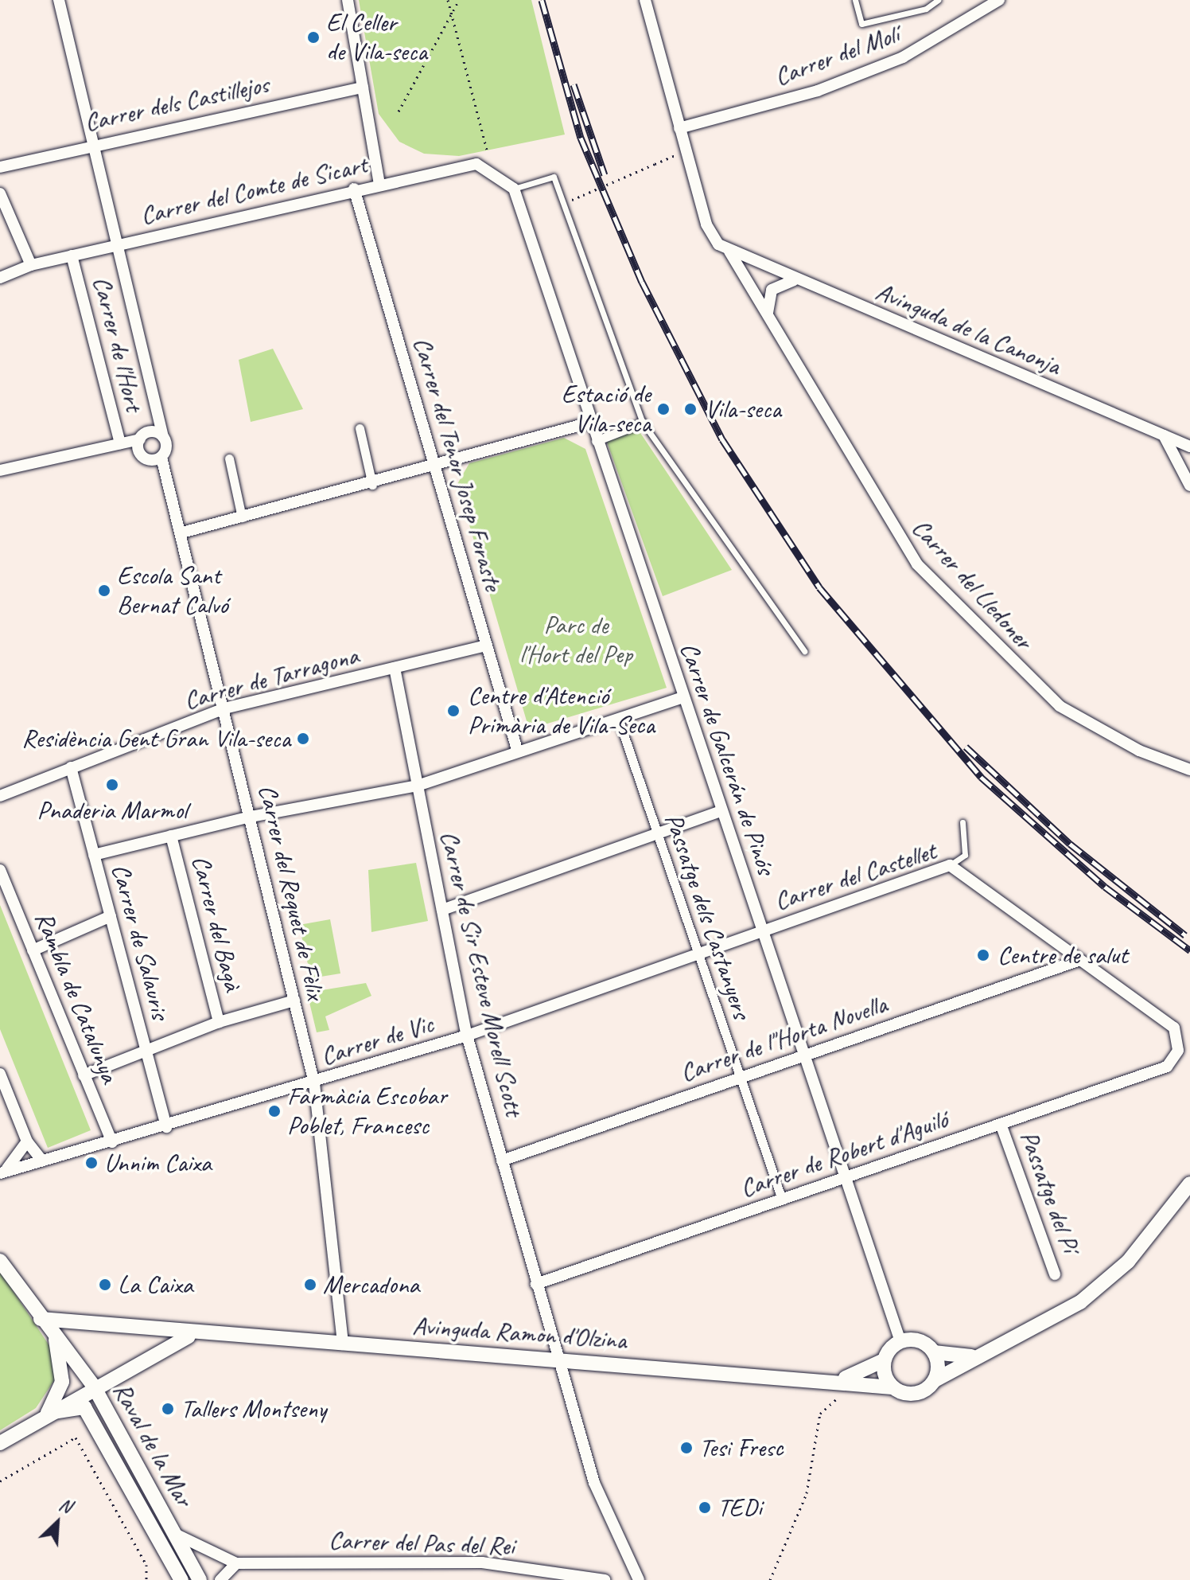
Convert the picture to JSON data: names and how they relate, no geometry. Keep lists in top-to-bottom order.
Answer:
{
  "streets": {
    "street": [
      "Carrer del Molí",
      "Carrer dels Castillejos",
      "Carrer del Comte de Sicart",
      "Avinguda de la Canonja",
      "Carrer de l'Hort",
      "Carrer del Tenor Josep Foraste",
      "Carrer del Lledoner",
      "Carrer de Tarragona",
      "Carrer de Galcerán de Pinós",
      "Carrer del Castellet",
      "Carrer del Requet de Fèlix",
      "Passatge dels Castanyers",
      "Carrer del Bagà",
      "Carrer de Salauris",
      "Carrer de Sir Esteve Morell Scott",
      "Rambla de Catalunya",
      "Carrer de l''Horta Novella",
      "Carrer de Vic",
      "Carrer de Robert d'Aguiló",
      "Passatge del Pí",
      "Avinguda Ramon d'Olzina",
      "Raval de la Mar",
      "Carrer del Pas del Rei"
    ]
  },
  "crossings": [
    ["Carrer del Comte de Sicart", "Carrer de l'Hort"],
    ["Carrer del Comte de Sicart", "Carrer del Tenor Josep Foraste"],
    ["Carrer del Comte de Sicart", "Carrer de Galcerán de Pinós"],
    ["Avinguda de la Canonja", "Carrer del Lledoner"],
    ["Carrer del Tenor Josep Foraste", "Carrer de Tarragona"],
    ["Carrer de Tarragona", "Carrer del Requet de Fèlix"],
    ["Carrer de Tarragona", "Carrer de Salauris"],
    ["Carrer de Tarragona", "Carrer de Sir Esteve Morell Scott"],
    ["Carrer de Galcerán de Pinós", "Carrer del Castellet"],
    ["Carrer de Galcerán de Pinós", "Carrer de l''Horta Novella"],
    ["Carrer de Galcerán de Pinós", "Carrer de Vic"],
    ["Carrer de Galcerán de Pinós", "Carrer de Robert d'Aguiló"],
    ["Carrer de Galcerán de Pinós", "Avinguda Ramon d'Olzina"],
    ["Carrer del Castellet", "Carrer de l''Horta Novella"],
    ["Carrer del Castellet", "Carrer de Vic"],
    ["Carrer del Castellet", "Carrer de Robert d'Aguiló"],
    ["Carrer del Requet de Fèlix", "Carrer de Vic"],
    ["Carrer del Requet de Fèlix", "Avinguda Ramon d'Olzina"],
    ["Passatge dels Castanyers", "Carrer de l''Horta Novella"],
    ["Passatge dels Castanyers", "Carrer de Vic"],
    ["Passatge dels Castanyers", "Carrer de Robert d'Aguiló"],
    ["Carrer de Salauris", "Carrer de Vic"],
    ["Carrer de Sir Esteve Morell Scott", "Carrer de l''Horta Novella"],
    ["Carrer de Sir Esteve Morell Scott", "Carrer de Vic"],
    ["Carrer de Sir Esteve Morell Scott", "Carrer de Robert d'Aguiló"],
    ["Carrer de Sir Esteve Morell Scott", "Avinguda Ramon d'Olzina"],
    ["Rambla de Catalunya", "Carrer de Vic"],
    ["Carrer de Robert d'Aguiló", "Passatge del Pí"],
    ["Avinguda Ramon d'Olzina", "Raval de la Mar"]
  ],
  "parks": ["Parc de l'Hort del Pep"],
  "places": [
    "El Celler de Vila-seca",
    "Estació de Vila-seca",
    "Vila-seca",
    "Escola Sant Bernat Calvó",
    "Centre d'Atenció Primària de Vila-Seca",
    "Residència Gent Gran Vila-seca",
    "Pnaderia Marmol",
    "Centre de salut",
    "Farmàcia Escobar Poblet, Francesc",
    "Unnim Caixa",
    "La Caixa",
    "Mercadona",
    "Tallers Montseny",
    "Tesi Fresc",
    "TEDi"
  ],
  "north": "top right"
}
